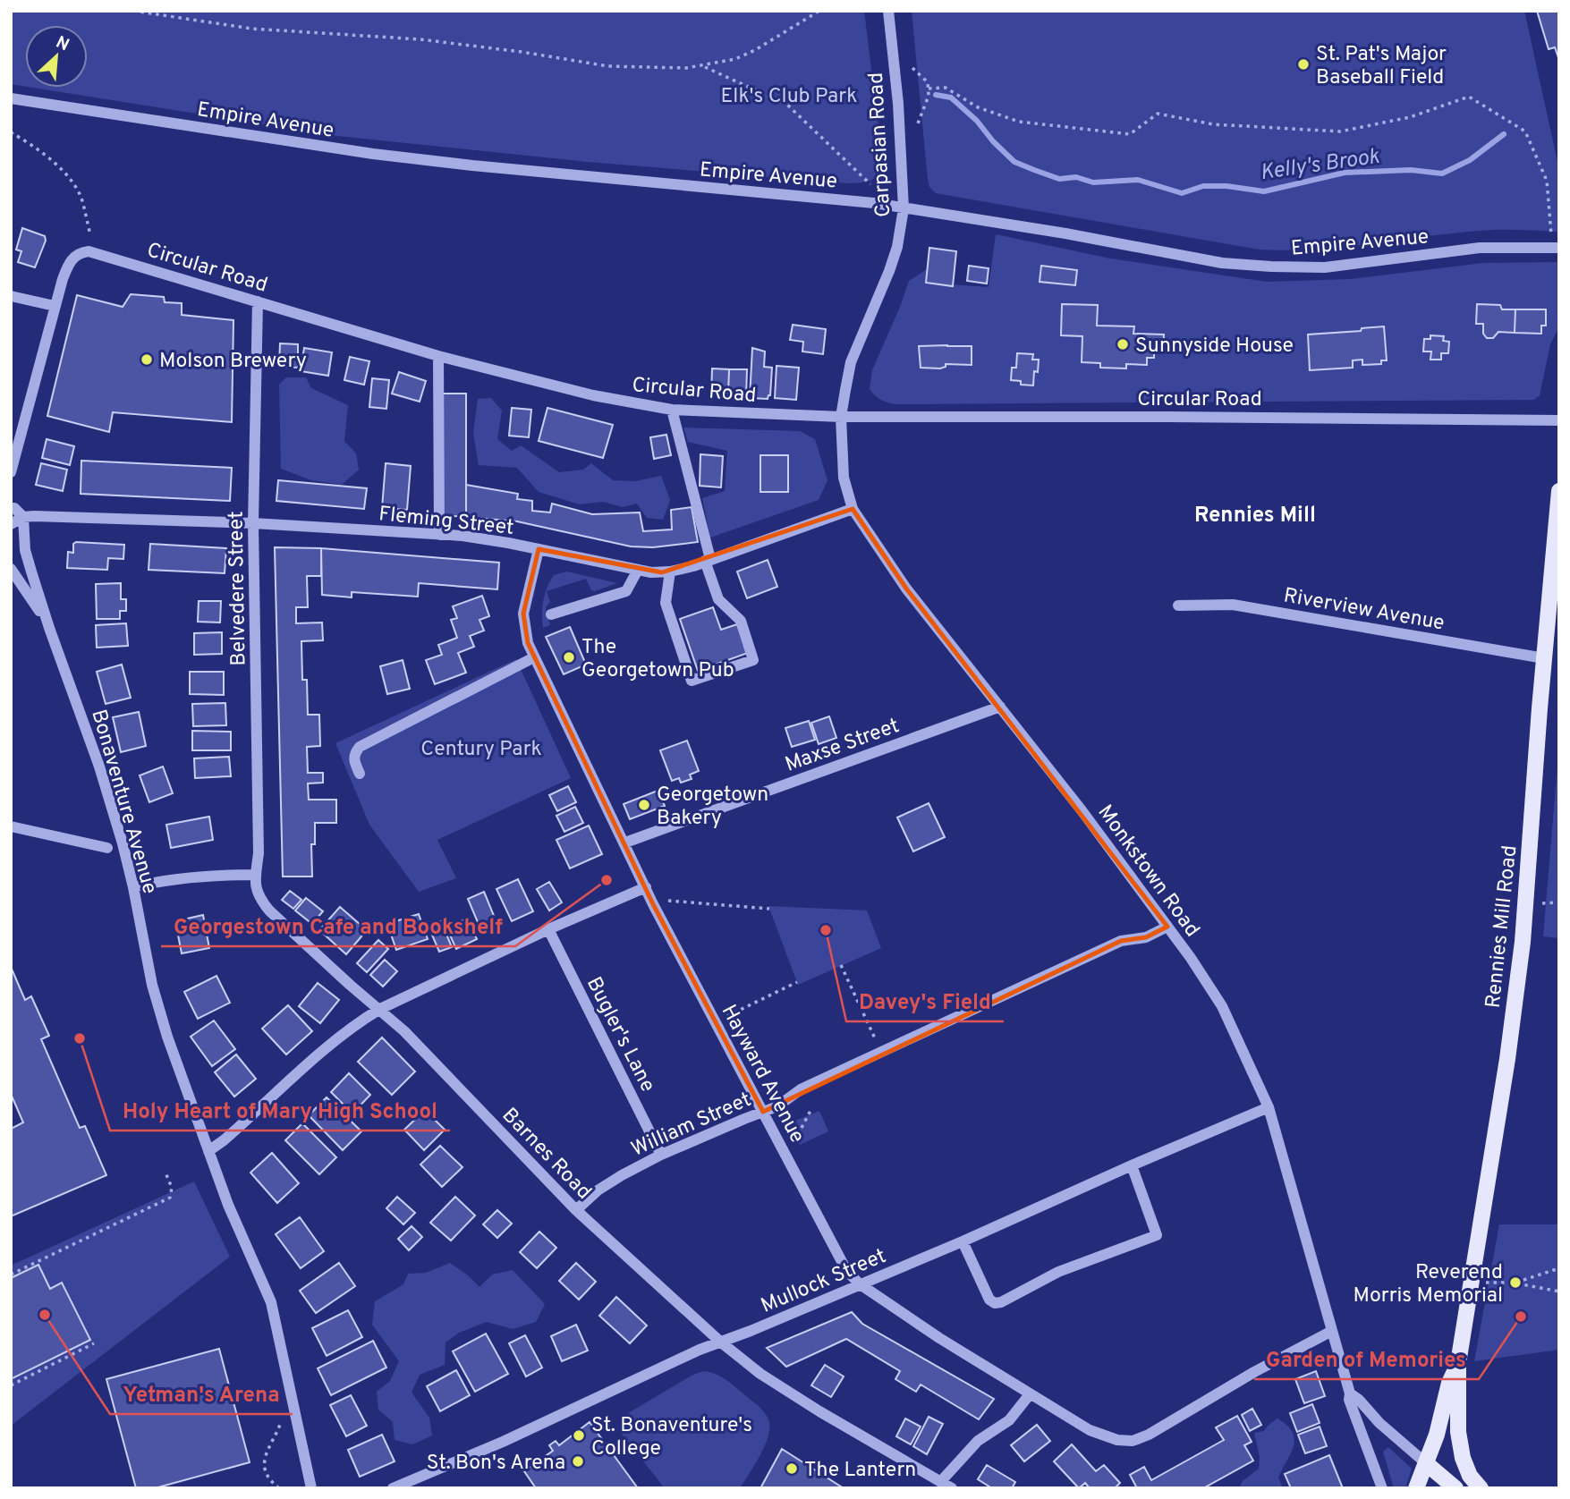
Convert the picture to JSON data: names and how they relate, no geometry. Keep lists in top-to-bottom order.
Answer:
{
  "streets": {
    "main road": ["Rennies Mill Road"],
    "street": [
      "Empire Avenue",
      "Carpasian Road",
      "Circular Road",
      "Fleming Street",
      "Belvedere Street",
      "Riverview Avenue",
      "Maxse Street",
      "Bonaventure Avenue",
      "Monkstown Road",
      "Bugler's Lane",
      "Hayward Avenue",
      "William Street",
      "Barnes Road",
      "Mullock Street"
    ]
  },
  "crossings": [
    ["Empire Avenue", "Carpasian Road"],
    ["Carpasian Road", "Circular Road"],
    ["Carpasian Road", "Monkstown Road"],
    ["Circular Road", "Belvedere Street"],
    ["Circular Road", "Monkstown Road"],
    ["Fleming Street", "Belvedere Street"],
    ["Fleming Street", "Bonaventure Avenue"],
    ["Fleming Street", "Monkstown Road"],
    ["Fleming Street", "Hayward Avenue"],
    ["Belvedere Street", "Barnes Road"],
    ["Riverview Avenue", "Rennies Mill Road"],
    ["Maxse Street", "Monkstown Road"],
    ["Maxse Street", "Hayward Avenue"],
    ["Monkstown Road", "Rennies Mill Road"],
    ["Monkstown Road", "Hayward Avenue"],
    ["Monkstown Road", "William Street"],
    ["Monkstown Road", "Mullock Street"],
    ["Bugler's Lane", "William Street"],
    ["Hayward Avenue", "William Street"],
    ["Hayward Avenue", "Mullock Street"],
    ["William Street", "Barnes Road"],
    ["Barnes Road", "Mullock Street"]
  ],
  "districts": ["Rennies Mill"],
  "water": ["Kelly's Brook"],
  "parks": ["Elk's Club Park", "Century Park"],
  "places": [
    "St. Pat's Major Baseball Field",
    "Sunnyside House",
    "Molson Brewery",
    "The Georgetown Pub",
    "Georgetown Bakery",
    "Georgestown Cafe and Bookshelf",
    "Davey's Field",
    "Holy Heart of Mary High School",
    "Reverend Morris Memorial",
    "Yetman's Arena",
    "Garden of Memories",
    "St. Bonaventure's College",
    "St. Bon's Arena",
    "The Lantern"
  ],
  "north": "top right"
}
